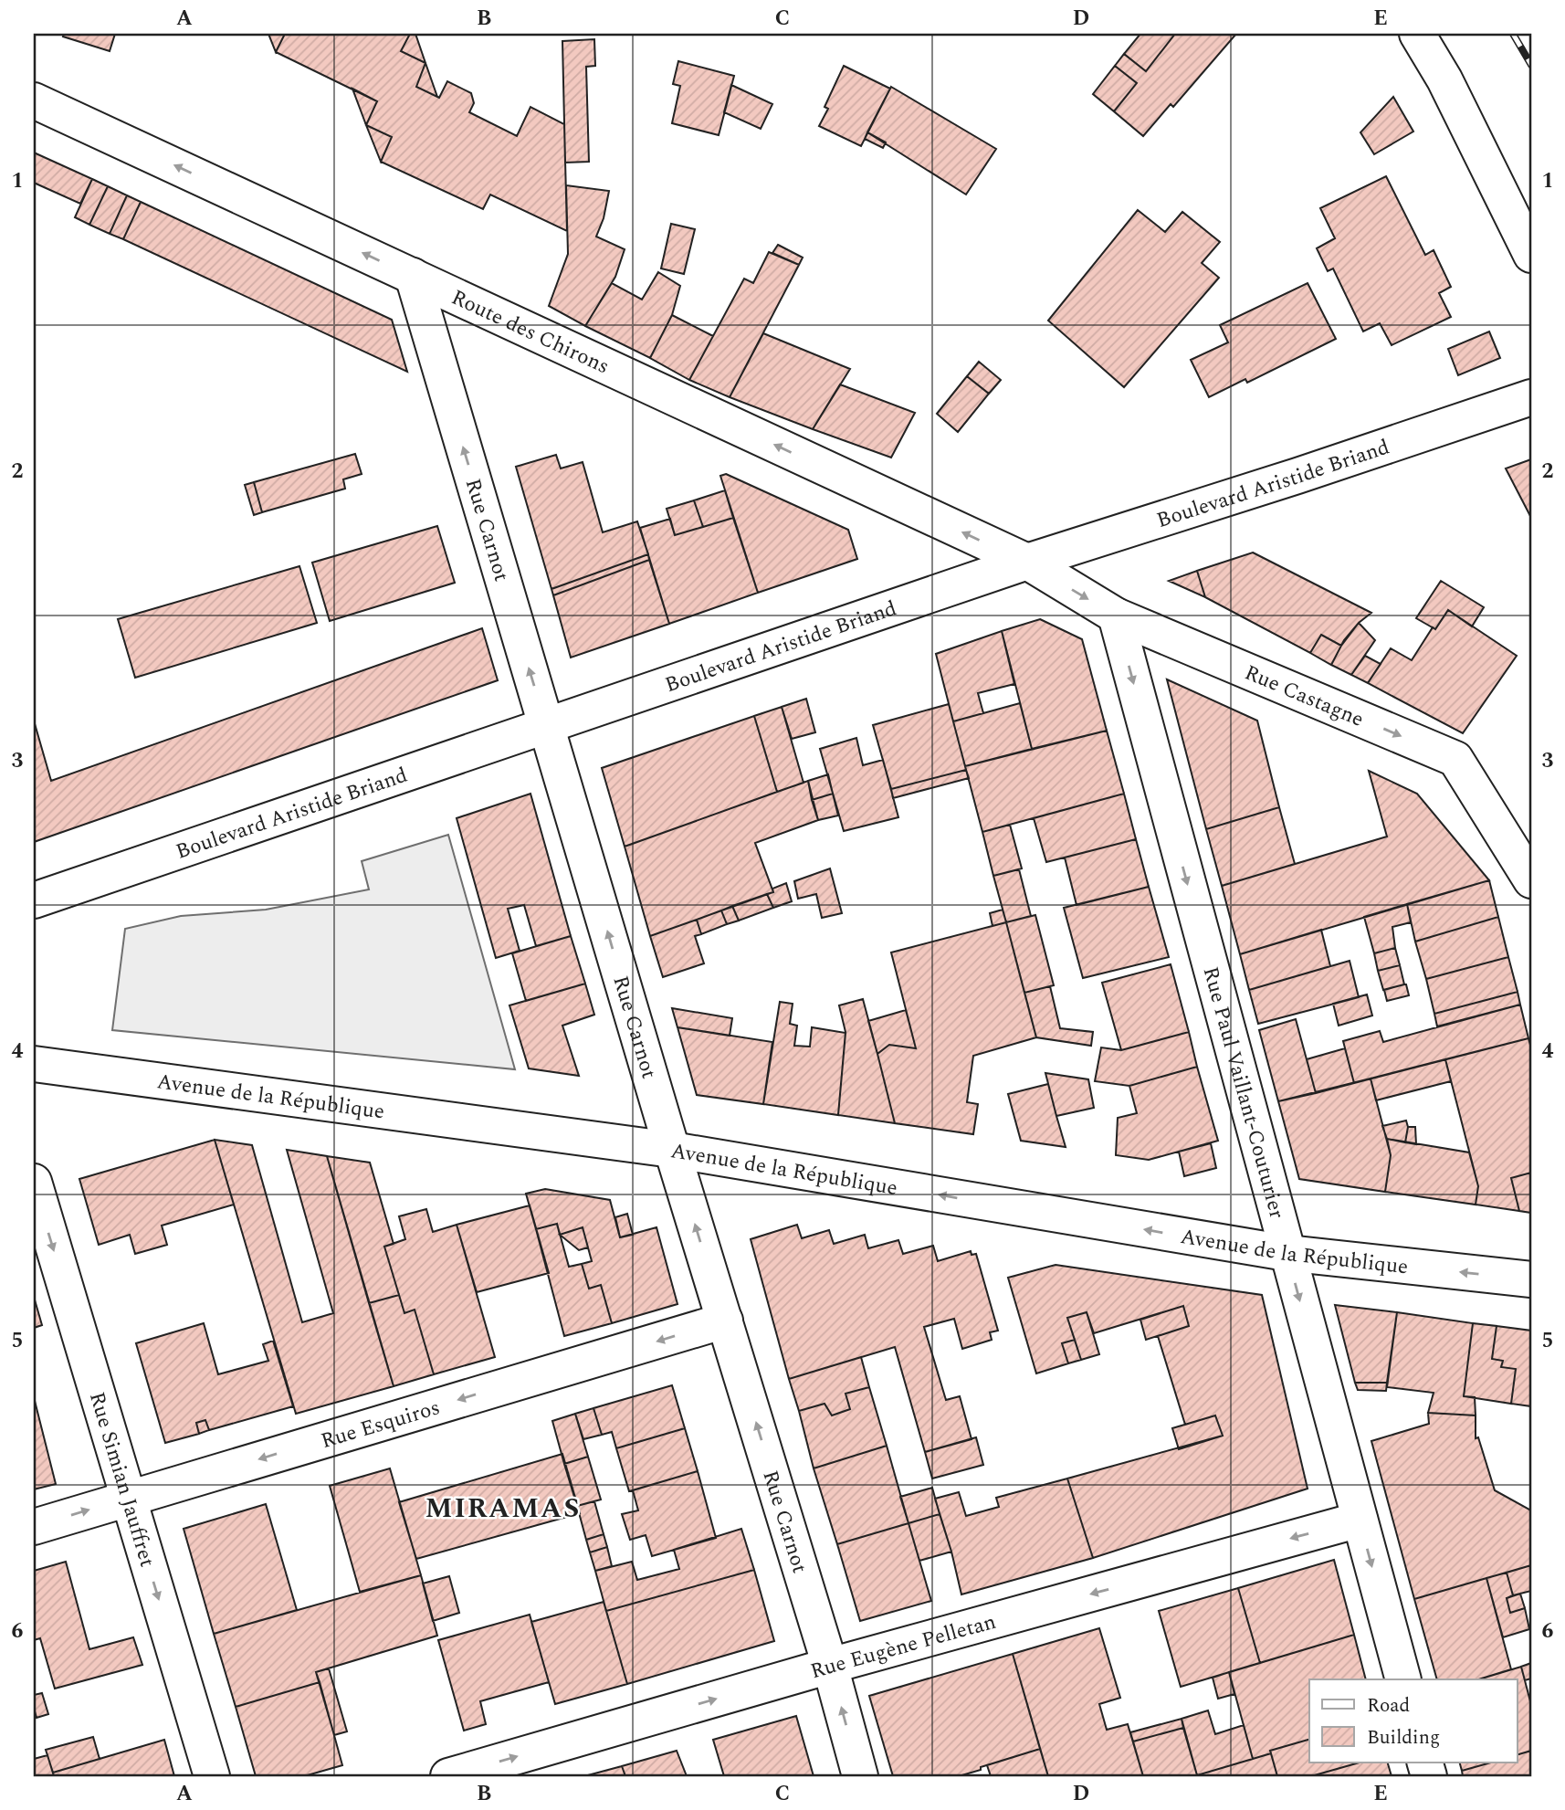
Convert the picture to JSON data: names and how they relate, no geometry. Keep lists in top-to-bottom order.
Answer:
{
  "streets": {
    "street": [
      "Route des Chirons",
      "Boulevard Aristide Briand",
      "Rue Carnot",
      "Rue Castagne",
      "Rue Paul Vaillant-Couturier",
      "Avenue de la République",
      "Rue Esquiros",
      "Rue Simian Jauffret",
      "Rue Eugène Pelletan"
    ]
  },
  "crossings": [
    ["Route des Chirons", "Boulevard Aristide Briand"],
    ["Route des Chirons", "Rue Carnot"],
    ["Route des Chirons", "Rue Castagne"],
    ["Boulevard Aristide Briand", "Rue Carnot"],
    ["Boulevard Aristide Briand", "Rue Castagne"],
    ["Rue Carnot", "Avenue de la République"],
    ["Rue Carnot", "Rue Esquiros"],
    ["Rue Carnot", "Rue Eugène Pelletan"],
    ["Rue Castagne", "Rue Paul Vaillant-Couturier"],
    ["Rue Paul Vaillant-Couturier", "Avenue de la République"],
    ["Rue Paul Vaillant-Couturier", "Rue Eugène Pelletan"],
    ["Rue Esquiros", "Rue Simian Jauffret"]
  ],
  "one_way": [
    "Route des Chirons",
    "Rue Carnot",
    "Rue Castagne",
    "Rue Paul Vaillant-Couturier",
    "Avenue de la République",
    "Rue Simian Jauffret"
  ],
  "districts": ["MIRAMAS"],
  "legend": ["Road", "Building"],
  "grid": {
    "columns": [
      "A",
      "B",
      "C",
      "D",
      "E"
    ],
    "rows": [
      "1",
      "2",
      "3",
      "4",
      "5",
      "6"
    ]
  }
}
